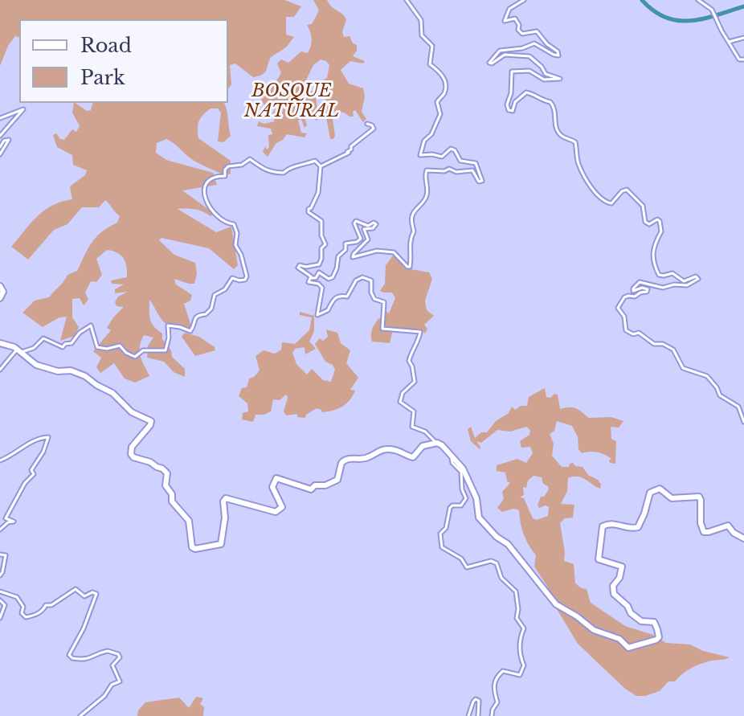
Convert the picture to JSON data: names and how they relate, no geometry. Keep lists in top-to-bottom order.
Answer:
{
  "parks": ["BOSQUE NATURAL"],
  "legend": ["Road", "Park"]
}
